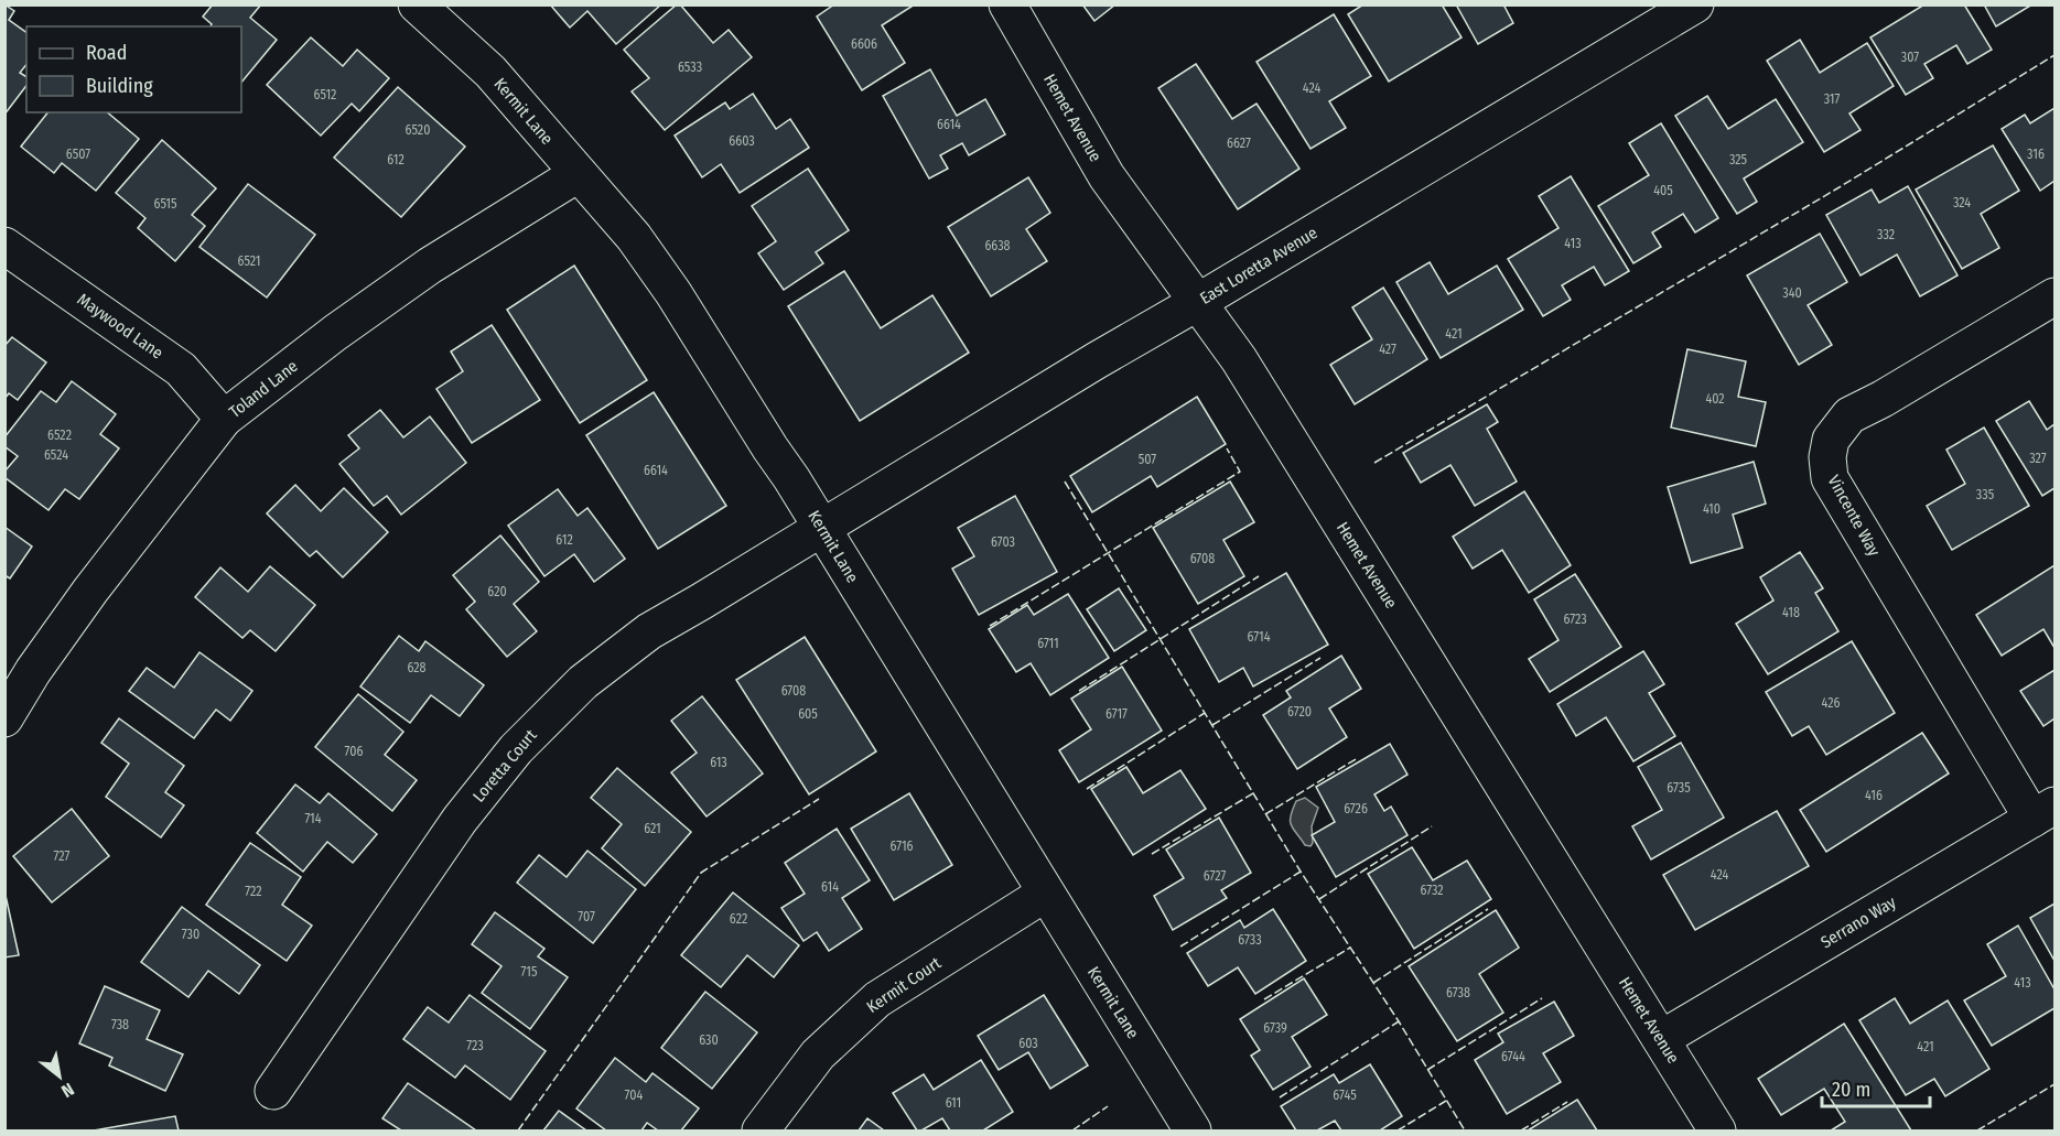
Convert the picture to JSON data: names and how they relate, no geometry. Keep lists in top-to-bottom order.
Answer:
{
  "streets": {
    "street": [
      "Kermit Lane",
      "Hemet Avenue",
      "East Loretta Avenue",
      "Maywood Lane",
      "Toland Lane",
      "Vincente Way",
      "Loretta Court",
      "Serrano Way",
      "Kermit Court"
    ]
  },
  "crossings": [
    ["Kermit Lane", "East Loretta Avenue"],
    ["Kermit Lane", "Toland Lane"],
    ["Kermit Lane", "Loretta Court"],
    ["Kermit Lane", "Kermit Court"],
    ["Hemet Avenue", "East Loretta Avenue"],
    ["Hemet Avenue", "Serrano Way"],
    ["East Loretta Avenue", "Loretta Court"],
    ["Maywood Lane", "Toland Lane"],
    ["Vincente Way", "Serrano Way"]
  ],
  "house_numbers": [
    "6606",
    "307",
    "6533",
    "424",
    "6512",
    "317",
    "6614",
    "6520",
    "6603",
    "6627",
    "6507",
    "316",
    "612",
    "325",
    "405",
    "324",
    "6515",
    "332",
    "413",
    "6638",
    "6521",
    "340",
    "421",
    "427",
    "402",
    "6522",
    "6524",
    "327",
    "507",
    "6614",
    "335",
    "410",
    "612",
    "6703",
    "6708",
    "620",
    "418",
    "6723",
    "6714",
    "6711",
    "628",
    "6708",
    "426",
    "6720",
    "605",
    "6717",
    "706",
    "613",
    "6735",
    "416",
    "6726",
    "714",
    "621",
    "6716",
    "727",
    "424",
    "6727",
    "614",
    "6732",
    "722",
    "707",
    "622",
    "730",
    "6733",
    "715",
    "413",
    "6738",
    "738",
    "6739",
    "630",
    "603",
    "723",
    "421",
    "6744",
    "704",
    "6745",
    "611"
  ],
  "legend": ["Road", "Building"],
  "scale_bar": "20 m",
  "north": "bottom right"
}
